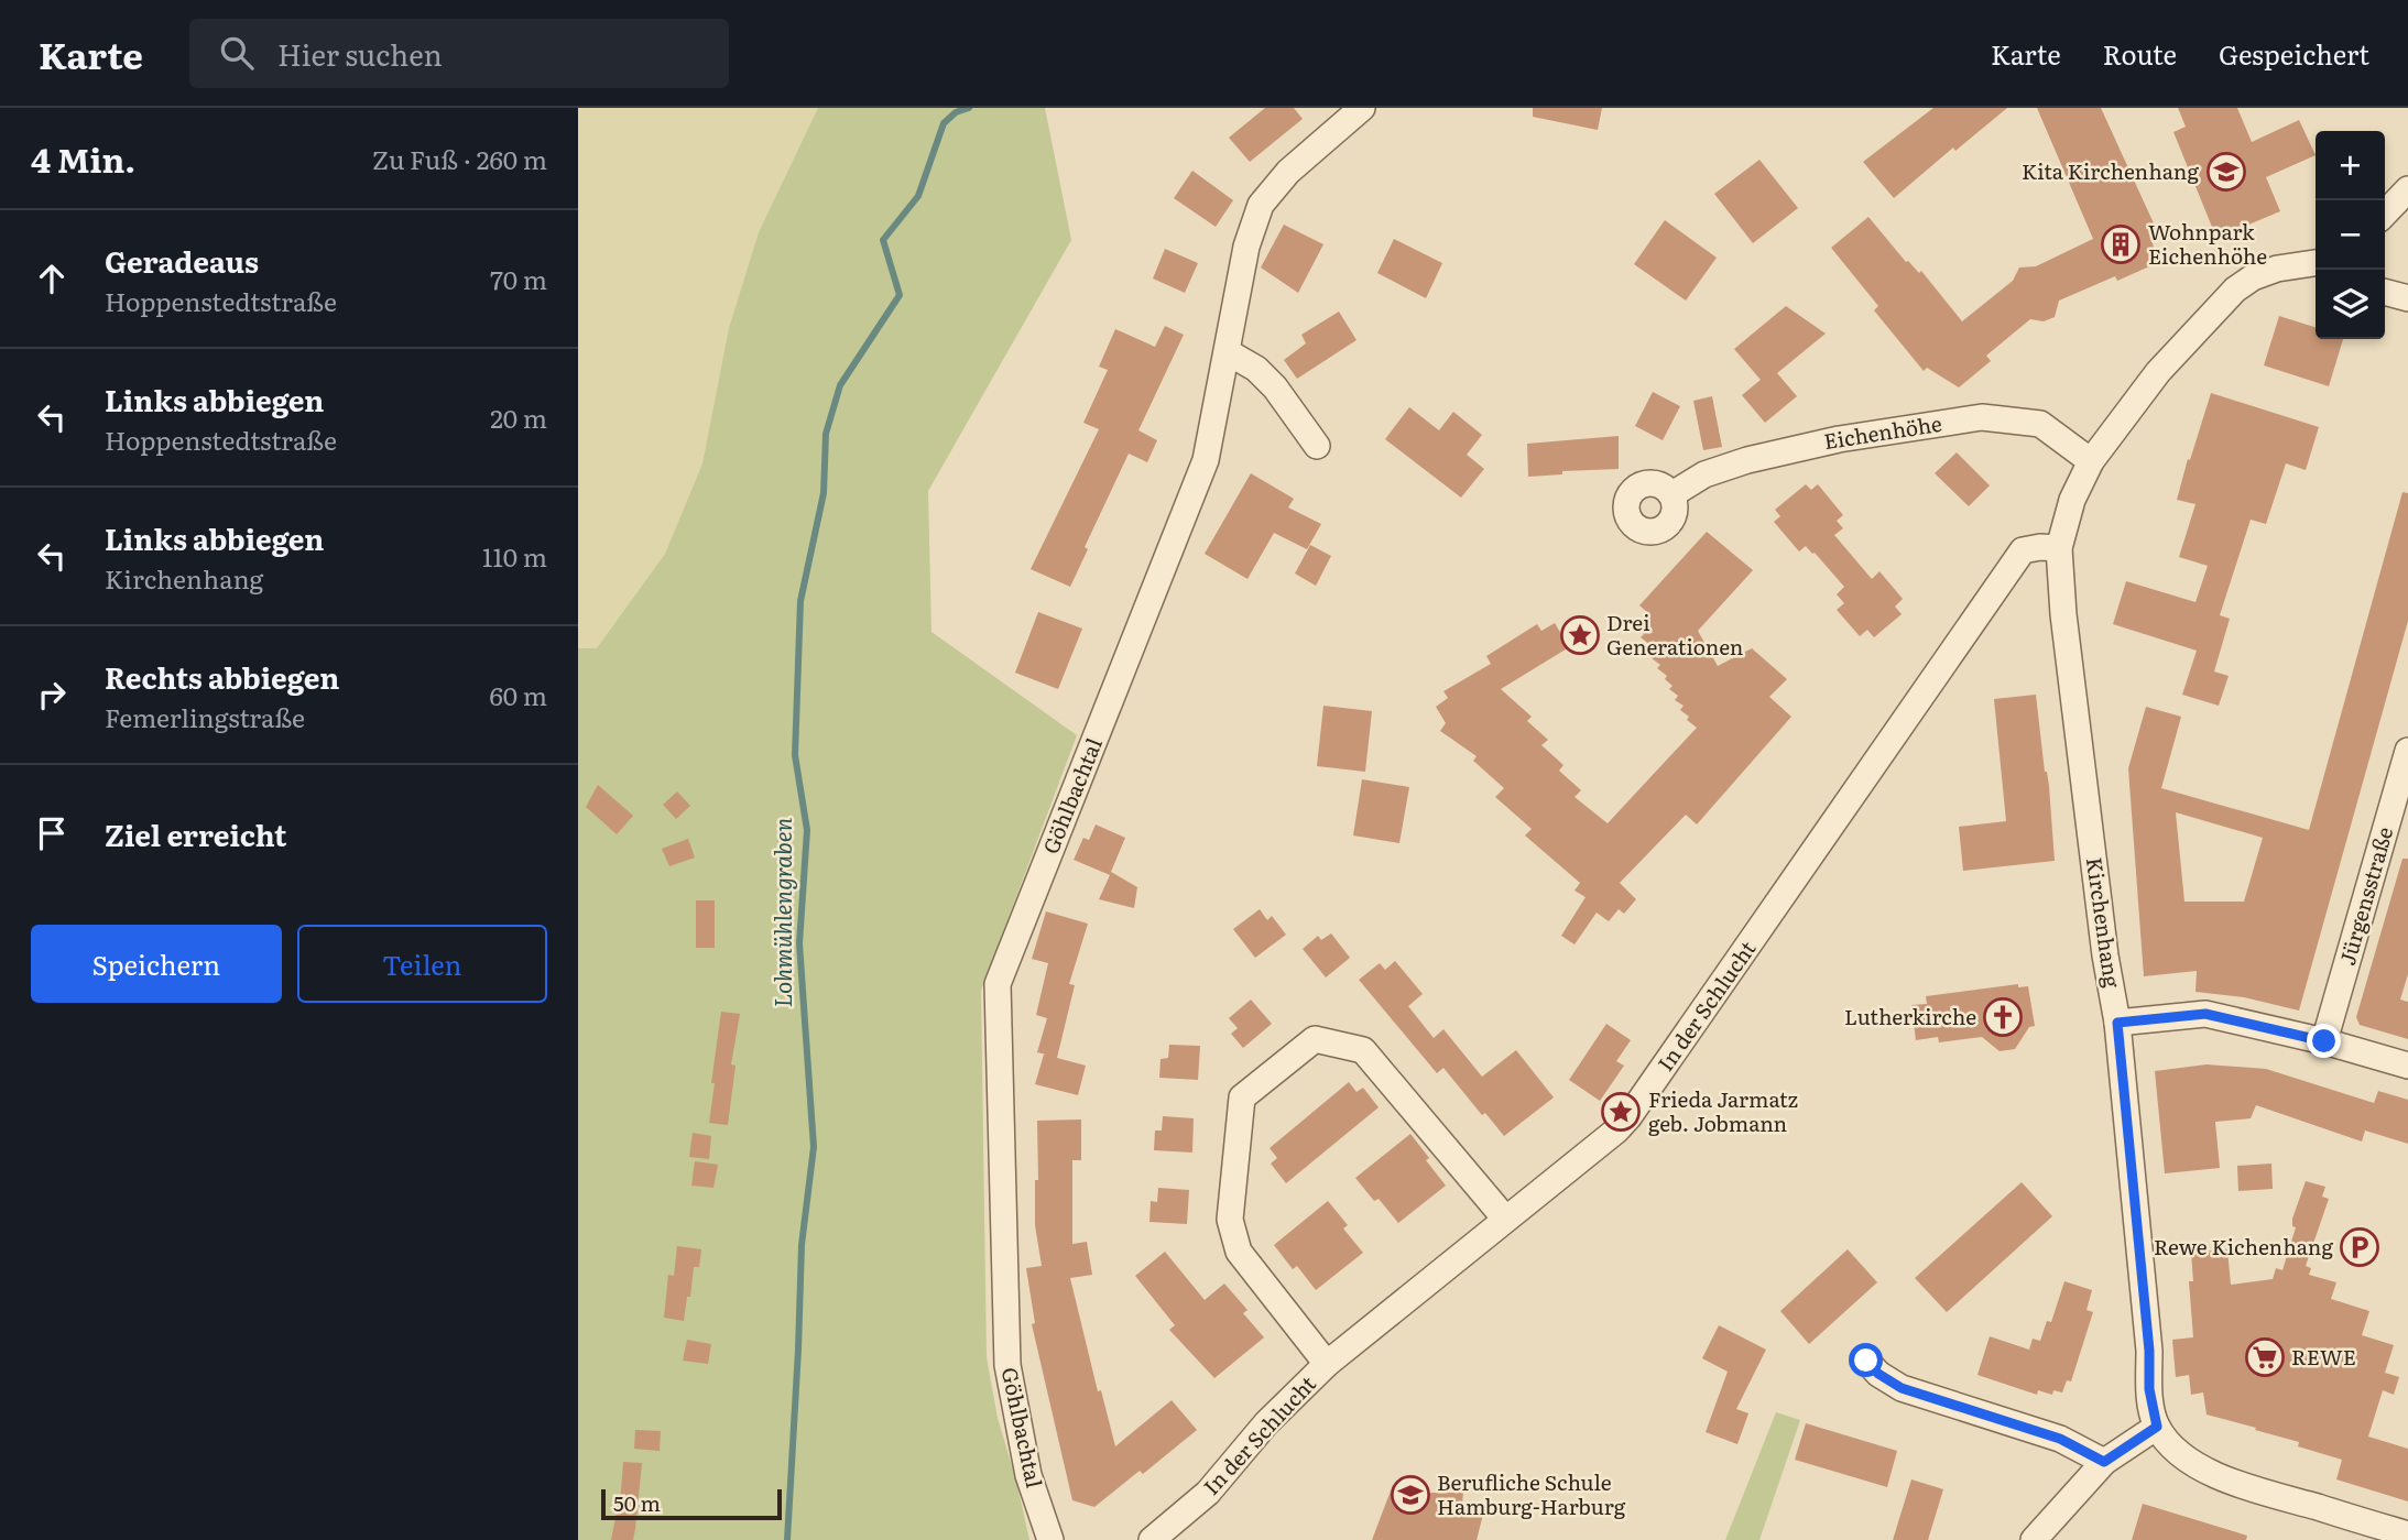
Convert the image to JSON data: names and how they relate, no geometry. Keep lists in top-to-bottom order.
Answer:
{
  "streets": {
    "street": [
      "Eichenhöhe",
      "Göhlbachtal",
      "Jürgensstraße",
      "Kirchenhang",
      "In der Schlucht"
    ]
  },
  "crossings": [
    ["Eichenhöhe", "Kirchenhang"],
    ["Kirchenhang", "In der Schlucht"]
  ],
  "water": ["Lohmühlengraben"],
  "places": {
    "school or university": ["Kita Kirchenhang", "Berufliche Schule Hamburg-Harburg"],
    "building": ["Wohnpark Eichenhöhe"],
    "place": ["Drei Generationen", "Frieda Jarmatz geb. Jobmann"],
    "church": ["Lutherkirche"],
    "parking": ["Rewe Kichenhang"],
    "supermarket": ["REWE"]
  },
  "scale_bar": "50 m",
  "page": {
    "header": "Karte",
    "search": "Hier suchen",
    "nav": ["Karte", "Route", "Gespeichert"],
    "heading": ["4 Min.", "Zu Fuß · 260 m"],
    "map_buttons": ["+", "−"],
    "list": [
      ["Geradeaus", "Hoppenstedtstraße", "70 m"],
      ["Links abbiegen", "Hoppenstedtstraße", "20 m"],
      ["Links abbiegen", "Kirchenhang", "110 m"],
      ["Rechts abbiegen", "Femerlingstraße", "60 m"],
      "Ziel erreicht"
    ],
    "buttons": ["Speichern", "Teilen"],
    "scale": "50 m"
  }
}
